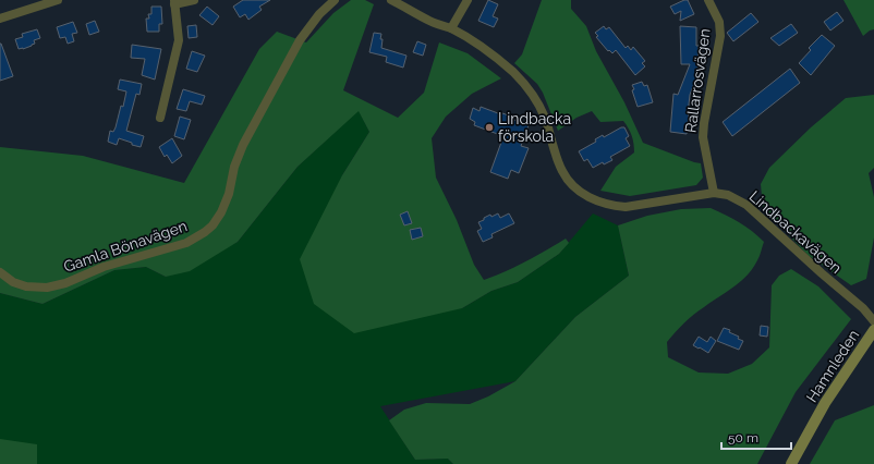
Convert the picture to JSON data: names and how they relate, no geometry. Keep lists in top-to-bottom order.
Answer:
{
  "streets": {
    "main road": ["Hamnleden"],
    "street": ["Rallarrosvägen", "Lindbackavägen", "Gamla Bönavägen"]
  },
  "crossings": [
    ["Rallarrosvägen", "Lindbackavägen"]
  ],
  "places": ["Lindbacka förskola"],
  "scale_bar": "50 m"
}
